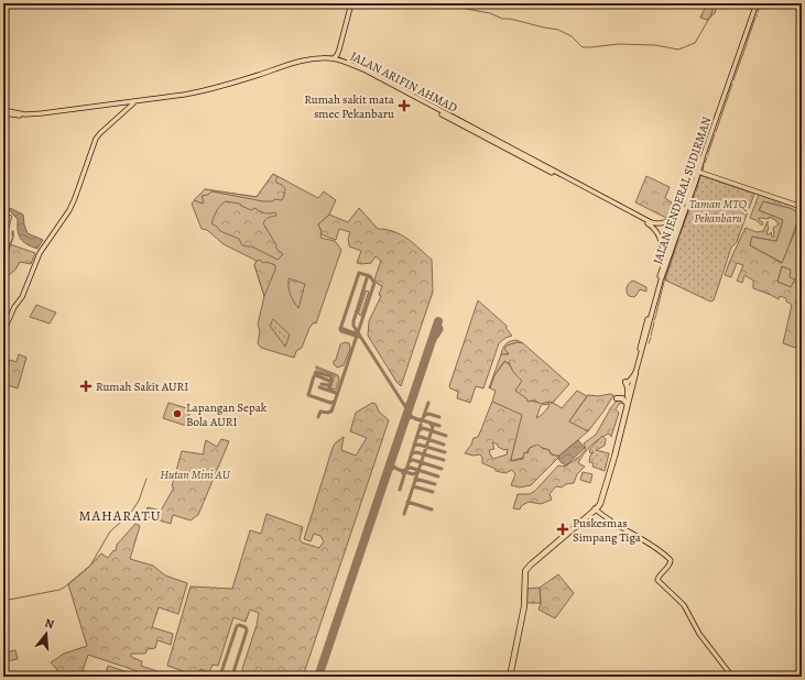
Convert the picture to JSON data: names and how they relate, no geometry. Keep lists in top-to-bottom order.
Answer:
{
  "streets": {
    "main road": ["JALAN ARIFIN AHMAD", "JALAN JENDERAL SUDIRMAN"]
  },
  "crossings": [
    ["JALAN ARIFIN AHMAD", "JALAN JENDERAL SUDIRMAN"]
  ],
  "districts": ["MAHARATU"],
  "parks": ["Taman MTQ Pekanbaru", "Hutan Mini AU"],
  "places": {
    "health": ["Rumah sakit mata smec Pekanbaru", "Rumah Sakit AURI", "Puskesmas Simpang Tiga"],
    "other": ["Lapangan Sepak Bola AURI"]
  },
  "north": "top"
}
